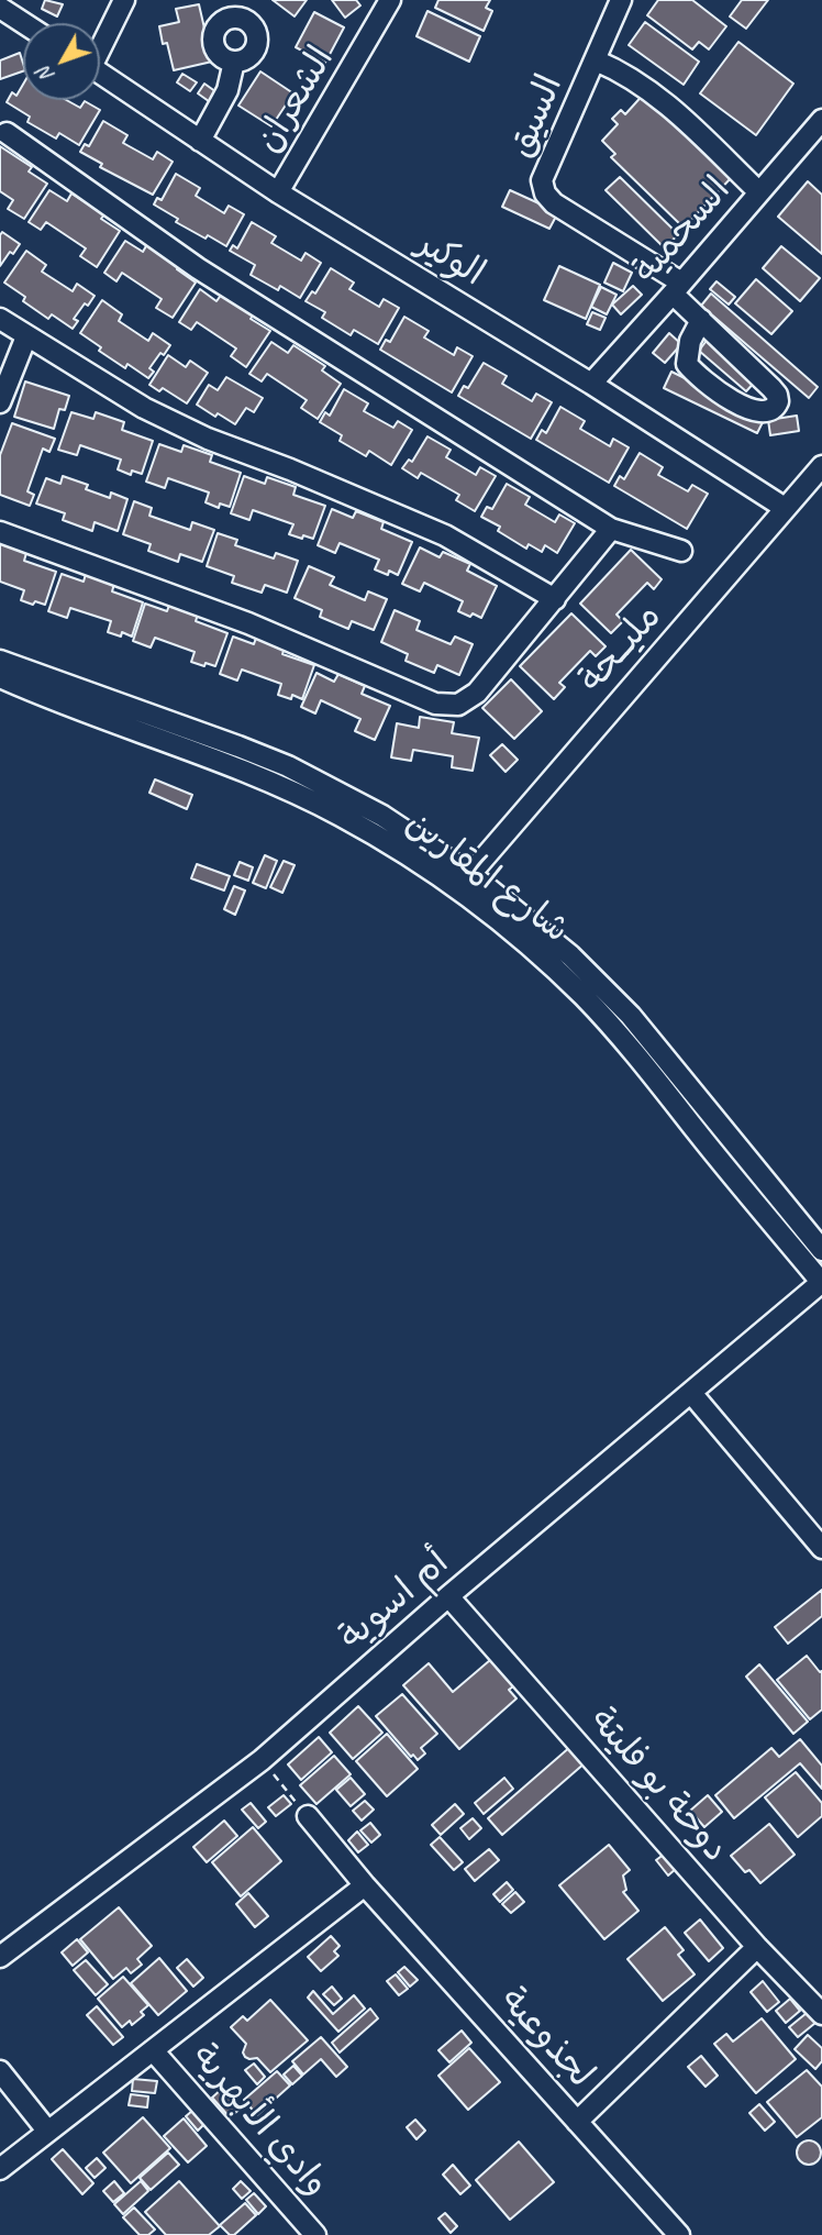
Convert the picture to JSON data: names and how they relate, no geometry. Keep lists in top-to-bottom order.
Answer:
{
  "streets": {
    "street": [
      "الشعران",
      "السيق",
      "السحمية",
      "الوكير",
      "مليــحة",
      "شارع المقارين",
      "أم اسوية",
      "دوحة بو فليتة",
      "لجذوعية",
      "وادي الأبهرية"
    ]
  },
  "crossings": [
    ["الشعران", "الوكير"],
    ["السيق", "السحمية"],
    ["السحمية", "الوكير"],
    ["الوكير", "مليــحة"],
    ["مليــحة", "شارع المقارين"],
    ["شارع المقارين", "أم اسوية"],
    ["أم اسوية", "دوحة بو فليتة"]
  ],
  "north": "bottom left"
}
